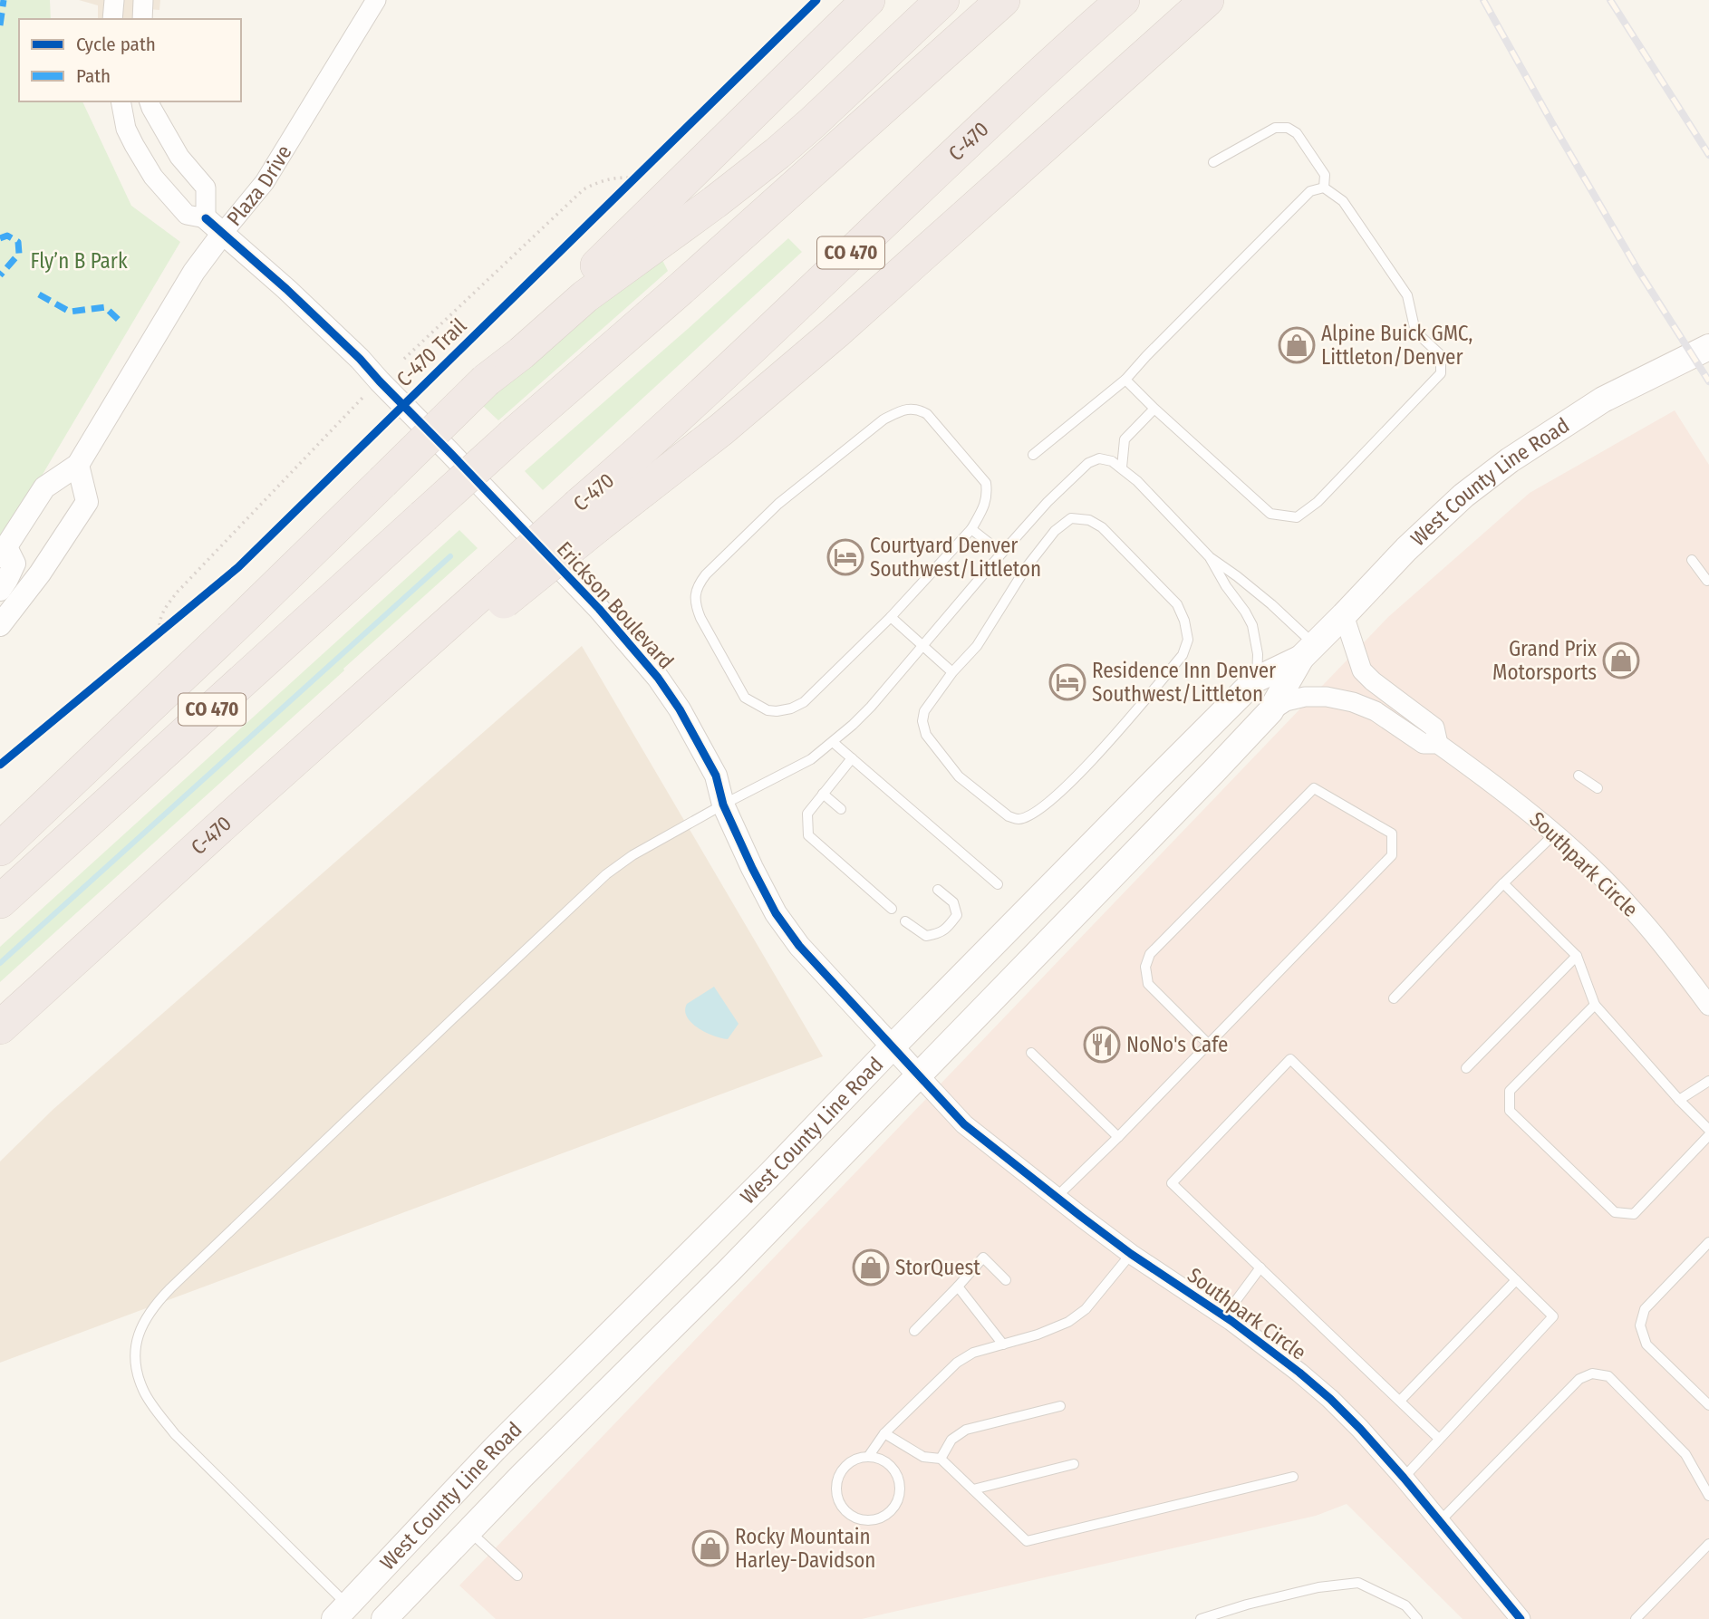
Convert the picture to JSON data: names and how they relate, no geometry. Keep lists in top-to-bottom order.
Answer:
{
  "streets": {
    "highway": ["C-470", "CO 470"],
    "main road": ["West County Line Road"],
    "street": ["Plaza Drive", "Erickson Boulevard", "Southpark Circle"],
    "cycle path": ["C-470 Trail"]
  },
  "crossings": [
    ["Plaza Drive", "Erickson Boulevard"],
    ["West County Line Road", "Erickson Boulevard"],
    ["West County Line Road", "Southpark Circle"],
    ["Erickson Boulevard", "Southpark Circle"]
  ],
  "parks": ["Fly’n B Park"],
  "places": {
    "shop": [
      "Alpine Buick GMC, Littleton/Denver",
      "Grand Prix Motorsports",
      "StorQuest",
      "Rocky Mountain Harley-Davidson"
    ],
    "hotel": ["Courtyard Denver Southwest/Littleton", "Residence Inn Denver Southwest/Littleton"],
    "restaurant": ["NoNo's Cafe"]
  },
  "legend": ["Cycle path", "Path"]
}
